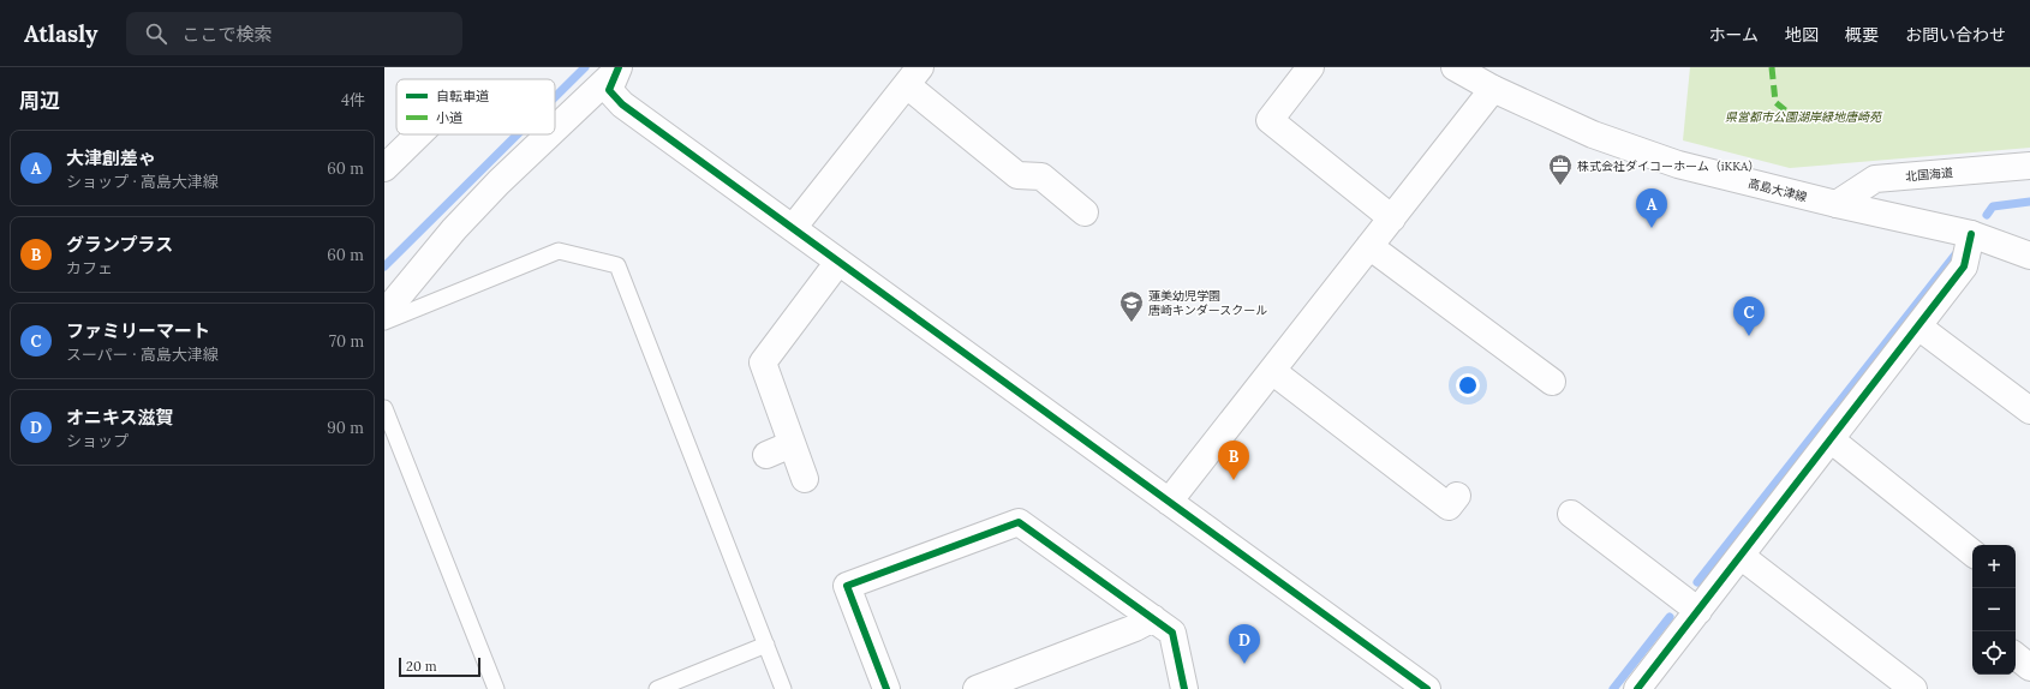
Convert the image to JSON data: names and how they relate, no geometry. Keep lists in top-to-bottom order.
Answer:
{
  "streets": {
    "street": ["北国海道", "高島大津線"]
  },
  "crossings": [
    ["北国海道", "高島大津線"]
  ],
  "parks": ["県営都市公園湖岸緑地唐崎苑"],
  "places": {
    "office": ["株式会社ダイコーホーム（iKKA）"],
    "school or university": ["蓮美幼児学園 唐崎キンダースクール"]
  },
  "legend": ["自転車道", "小道"],
  "scale_bar": "20 m",
  "page": {
    "header": "Atlasly",
    "search": "ここで検索",
    "nav": [
      "ホーム",
      "地図",
      "概要",
      "お問い合わせ"
    ],
    "heading": ["周辺", "4件"],
    "list": [
      {
        "mark": "A",
        "name": "大津創差ゃ",
        "note": "ショップ · 高島大津線",
        "value": "60 m"
      },
      {
        "mark": "B",
        "name": "グランプラス",
        "note": "カフェ",
        "value": "60 m"
      },
      {
        "mark": "C",
        "name": "ファミリーマート",
        "note": "スーパー · 高島大津線",
        "value": "70 m"
      },
      {
        "mark": "D",
        "name": "オニキス滋賀",
        "note": "ショップ",
        "value": "90 m"
      }
    ],
    "pins": [
      "A",
      "C",
      "B",
      "D"
    ],
    "map_buttons": ["+", "−"],
    "scale": "20 m"
  }
}
